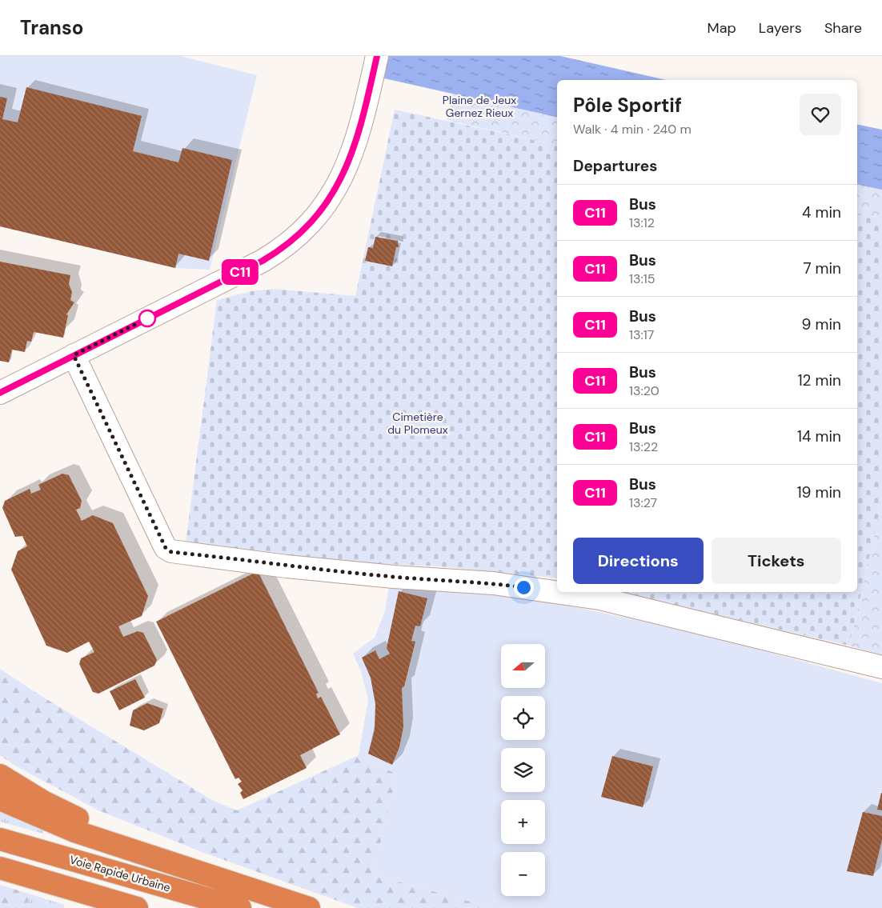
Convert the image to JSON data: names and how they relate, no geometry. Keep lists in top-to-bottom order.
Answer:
{
  "streets": {
    "highway": ["Voie Rapide Urbaine"]
  },
  "parks": ["Plaine de Jeux Gernez Rieux", "Cimetière du Plomeux"],
  "lines": ["bus line C11"],
  "north": "left",
  "page": {
    "header": "Transo",
    "nav": ["Map", "Layers", "Share"],
    "on_map": "C11",
    "heading": [
      ["Pôle Sportif", "Walk · 4 min · 240 m"],
      "Departures"
    ],
    "list": [
      {
        "mark": "C11",
        "name": "Bus",
        "note": "13:12",
        "value": "4 min"
      },
      {
        "mark": "C11",
        "name": "Bus",
        "note": "13:15",
        "value": "7 min"
      },
      {
        "mark": "C11",
        "name": "Bus",
        "note": "13:17",
        "value": "9 min"
      },
      {
        "mark": "C11",
        "name": "Bus",
        "note": "13:20",
        "value": "12 min"
      },
      {
        "mark": "C11",
        "name": "Bus",
        "note": "13:22",
        "value": "14 min"
      },
      {
        "mark": "C11",
        "name": "Bus",
        "note": "13:27",
        "value": "19 min"
      }
    ],
    "buttons": ["Directions", "Tickets"],
    "map_buttons": ["+", "−"]
  }
}
